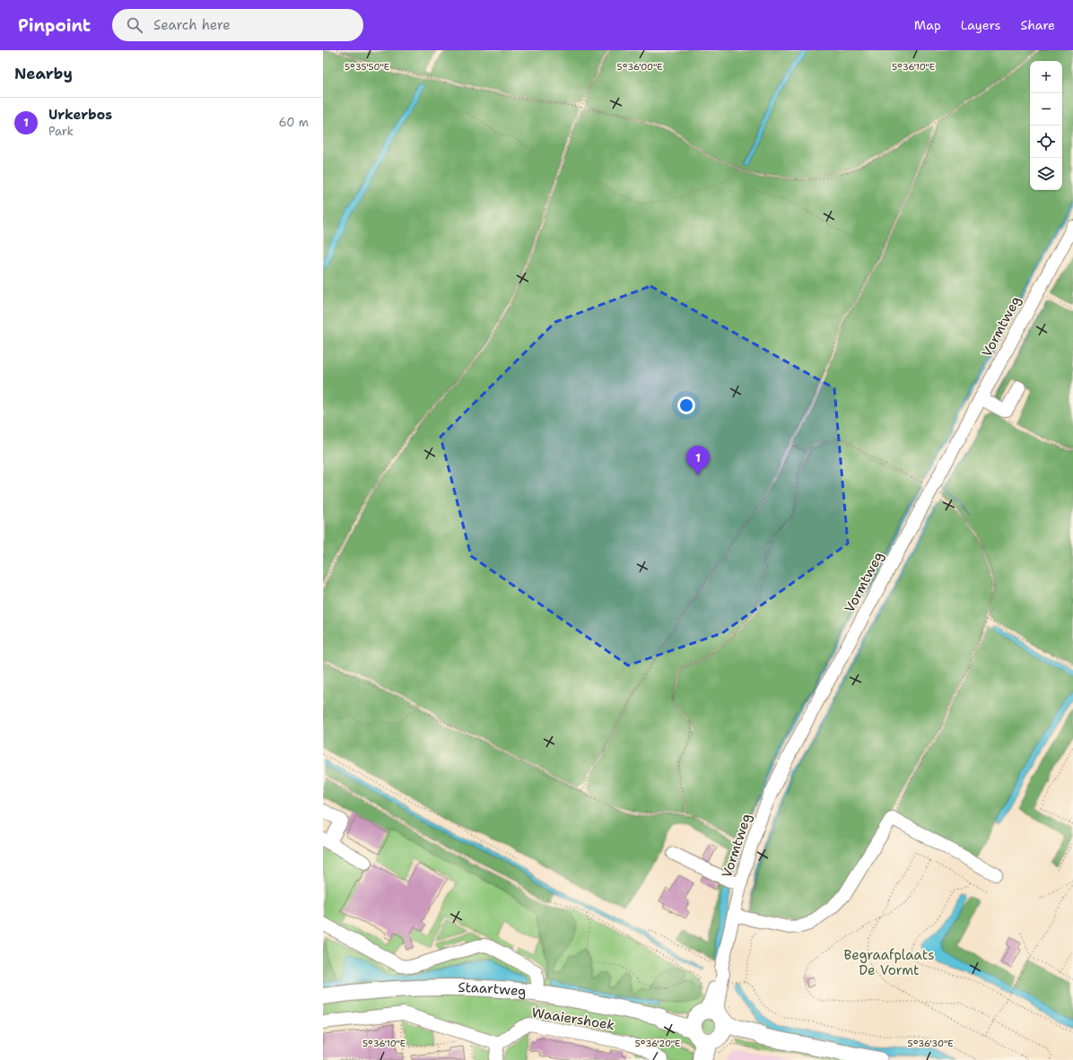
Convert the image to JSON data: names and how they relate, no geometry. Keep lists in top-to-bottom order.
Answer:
{
  "streets": {
    "main road": ["Staartweg"],
    "street": ["Vormtweg", "Waaiershoek"]
  },
  "crossings": [
    ["Vormtweg", "Staartweg"]
  ],
  "parks": ["Begraafplaats De Vormt"],
  "page": {
    "header": "Pinpoint",
    "search": "Search here",
    "nav": ["Map", "Layers", "Share"],
    "heading": "Nearby",
    "map_buttons": ["+", "−"],
    "list": [
      {
        "mark": "1",
        "name": "Urkerbos",
        "note": "Park",
        "value": "60 m"
      }
    ],
    "pins": "1"
  },
  "coordinates": [
    "5°35'50\"E",
    "5°36'00\"E",
    "5°36'10\"E",
    "5°36'20\"E",
    "5°36'30\"E"
  ]
}
